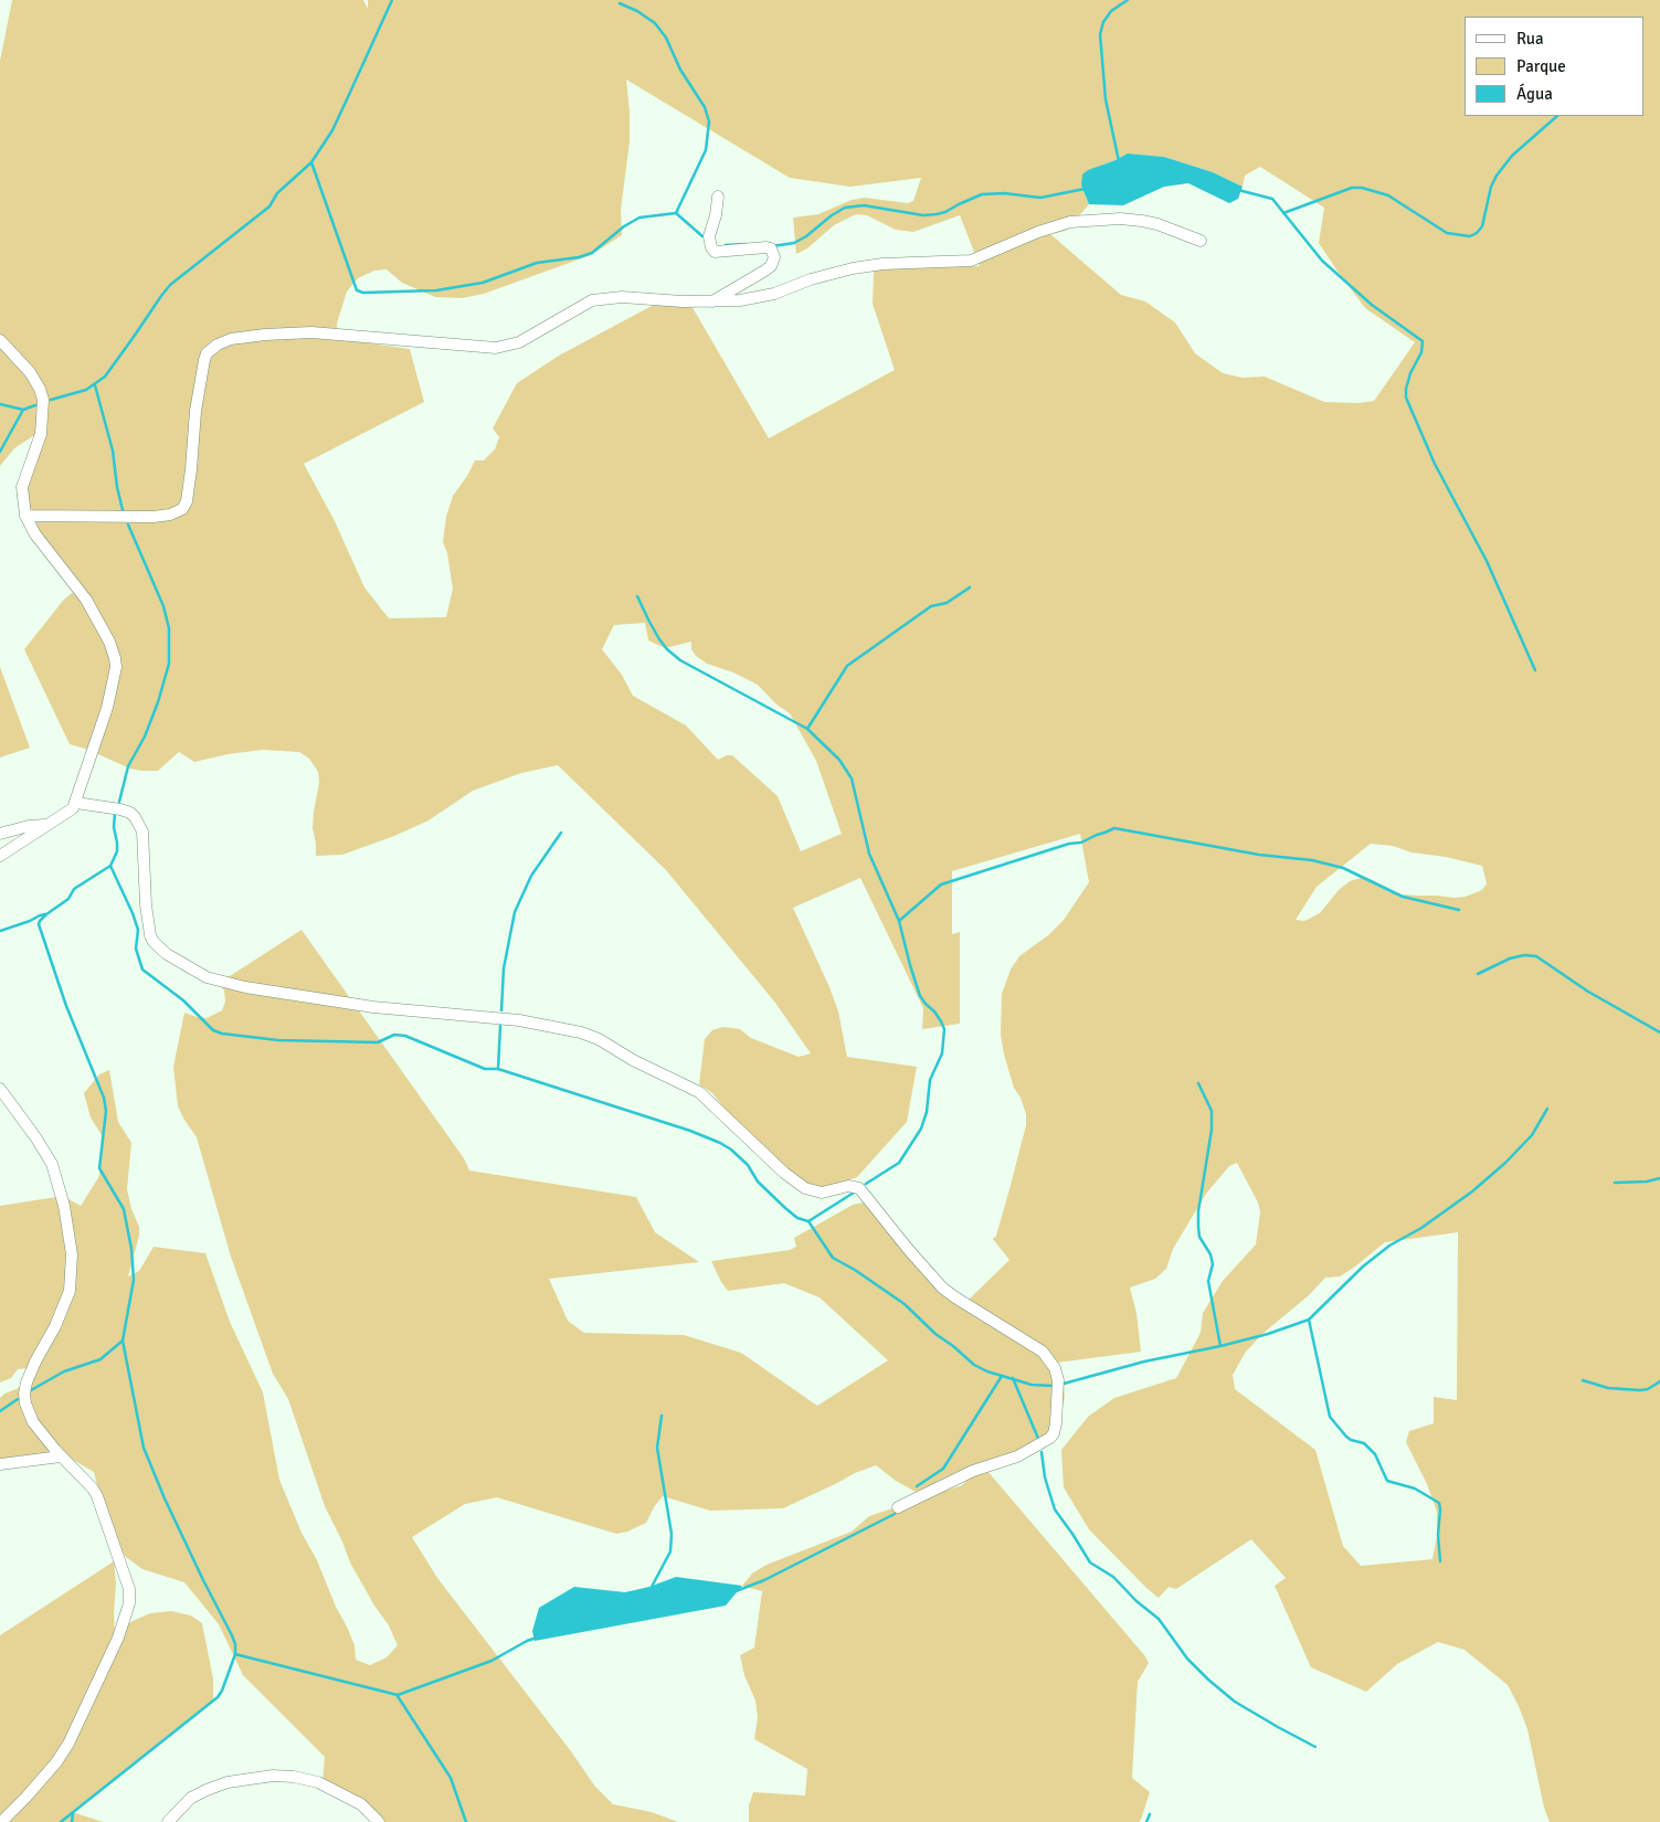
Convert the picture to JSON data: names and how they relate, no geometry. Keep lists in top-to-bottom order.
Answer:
{
  "legend": ["Rua", "Parque", "Água"]
}
